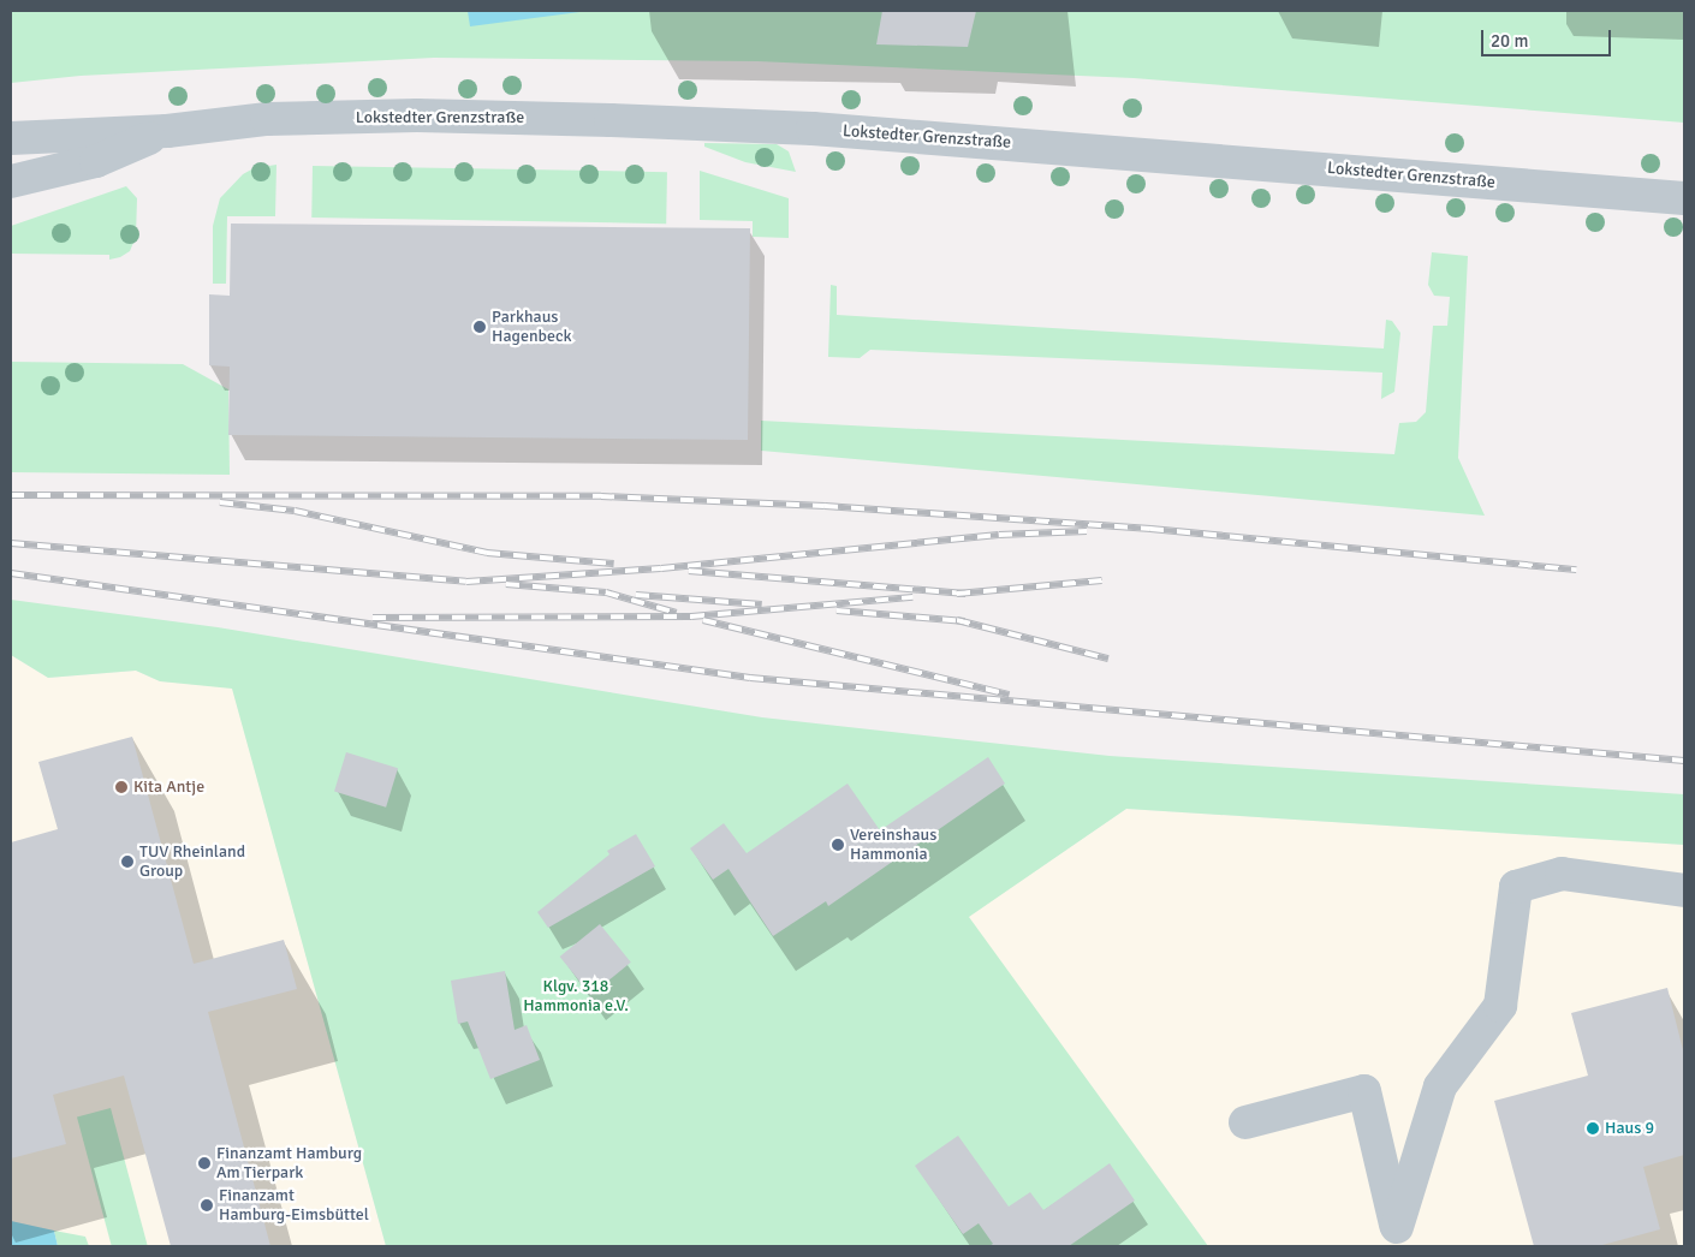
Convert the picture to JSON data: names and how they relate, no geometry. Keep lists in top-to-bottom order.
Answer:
{
  "streets": {
    "street": ["Lokstedter Grenzstraße"]
  },
  "parks": ["Klgv. 318 Hammonia e.V."],
  "places": [
    "Parkhaus Hagenbeck",
    "Kita Antje",
    "Vereinshaus Hammonia",
    "TUV Rheinland Group",
    "Haus 9",
    "Finanzamt Hamburg Am Tierpark",
    "Finanzamt Hamburg-Eimsbüttel"
  ],
  "scale_bar": "20 m"
}
